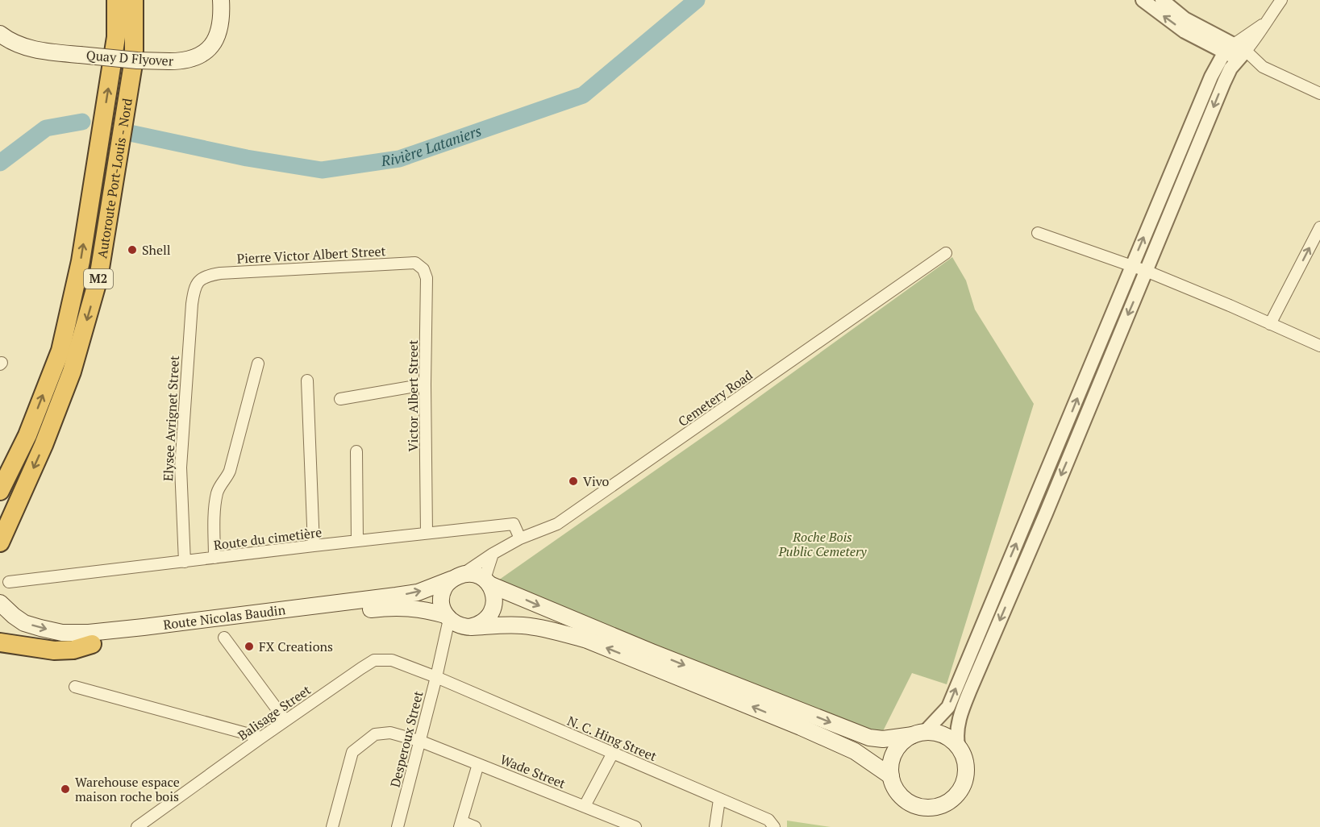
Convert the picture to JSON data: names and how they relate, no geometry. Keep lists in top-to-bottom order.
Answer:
{
  "streets": {
    "highway": ["Autoroute Port-Louis - Nord", "M2"],
    "main road": ["Quay D Flyover", "Route Nicolas Baudin"],
    "street": [
      "Pierre Victor Albert Street",
      "Victor Albert Street",
      "Cemetery Road",
      "Elysee Avrignet Street",
      "Route du cimetière",
      "Balisage Street",
      "N. C. Hing Street",
      "Desperoux Street",
      "Wade Street"
    ]
  },
  "crossings": [
    ["Pierre Victor Albert Street", "Victor Albert Street"],
    ["Pierre Victor Albert Street", "Elysee Avrignet Street"],
    ["Victor Albert Street", "Route du cimetière"],
    ["Cemetery Road", "Route du cimetière"],
    ["Cemetery Road", "Route Nicolas Baudin"],
    ["Cemetery Road", "Desperoux Street"],
    ["Elysee Avrignet Street", "Route du cimetière"],
    ["Route Nicolas Baudin", "Desperoux Street"],
    ["Balisage Street", "N. C. Hing Street"],
    ["Balisage Street", "Desperoux Street"],
    ["N. C. Hing Street", "Desperoux Street"],
    ["Desperoux Street", "Wade Street"]
  ],
  "water": ["Rivière Lataniers"],
  "parks": ["Roche Bois Public Cemetery"],
  "places": [
    "Shell",
    "Vivo",
    "FX Creations",
    "Warehouse espace maison roche bois"
  ]
}
